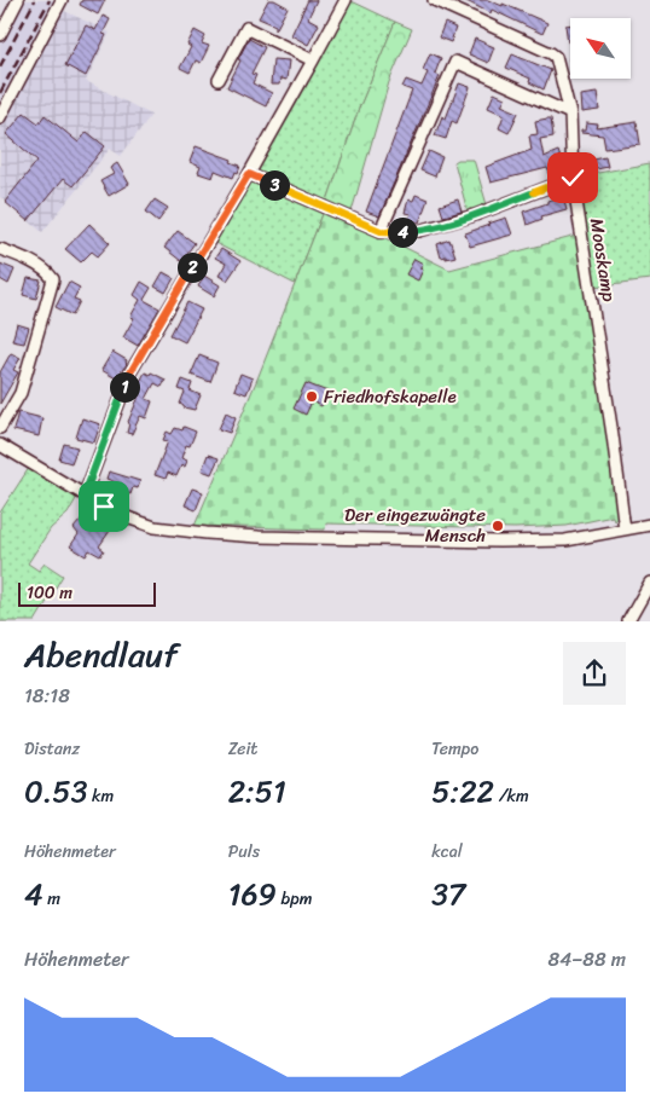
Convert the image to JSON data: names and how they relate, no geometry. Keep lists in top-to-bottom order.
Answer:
{
  "streets": {
    "street": ["Mooskamp"]
  },
  "places": ["Friedhofskapelle", "Der eingezwängte Mensch"],
  "scale_bar": "100 m",
  "north": "top left",
  "page": {
    "pins": [
      "3",
      "4",
      "2",
      "1"
    ],
    "scale": "100 m",
    "heading": ["Abendlauf", "18:18"],
    "stats": [
      ["Distanz", "0.53 km"],
      ["Zeit", "2:51"],
      ["Tempo", "5:22 /km"],
      ["Höhenmeter", "4 m"],
      ["Puls", "169 bpm"],
      ["kcal", "37"]
    ],
    "chart": ["Höhenmeter", "84–88 m"]
  }
}
